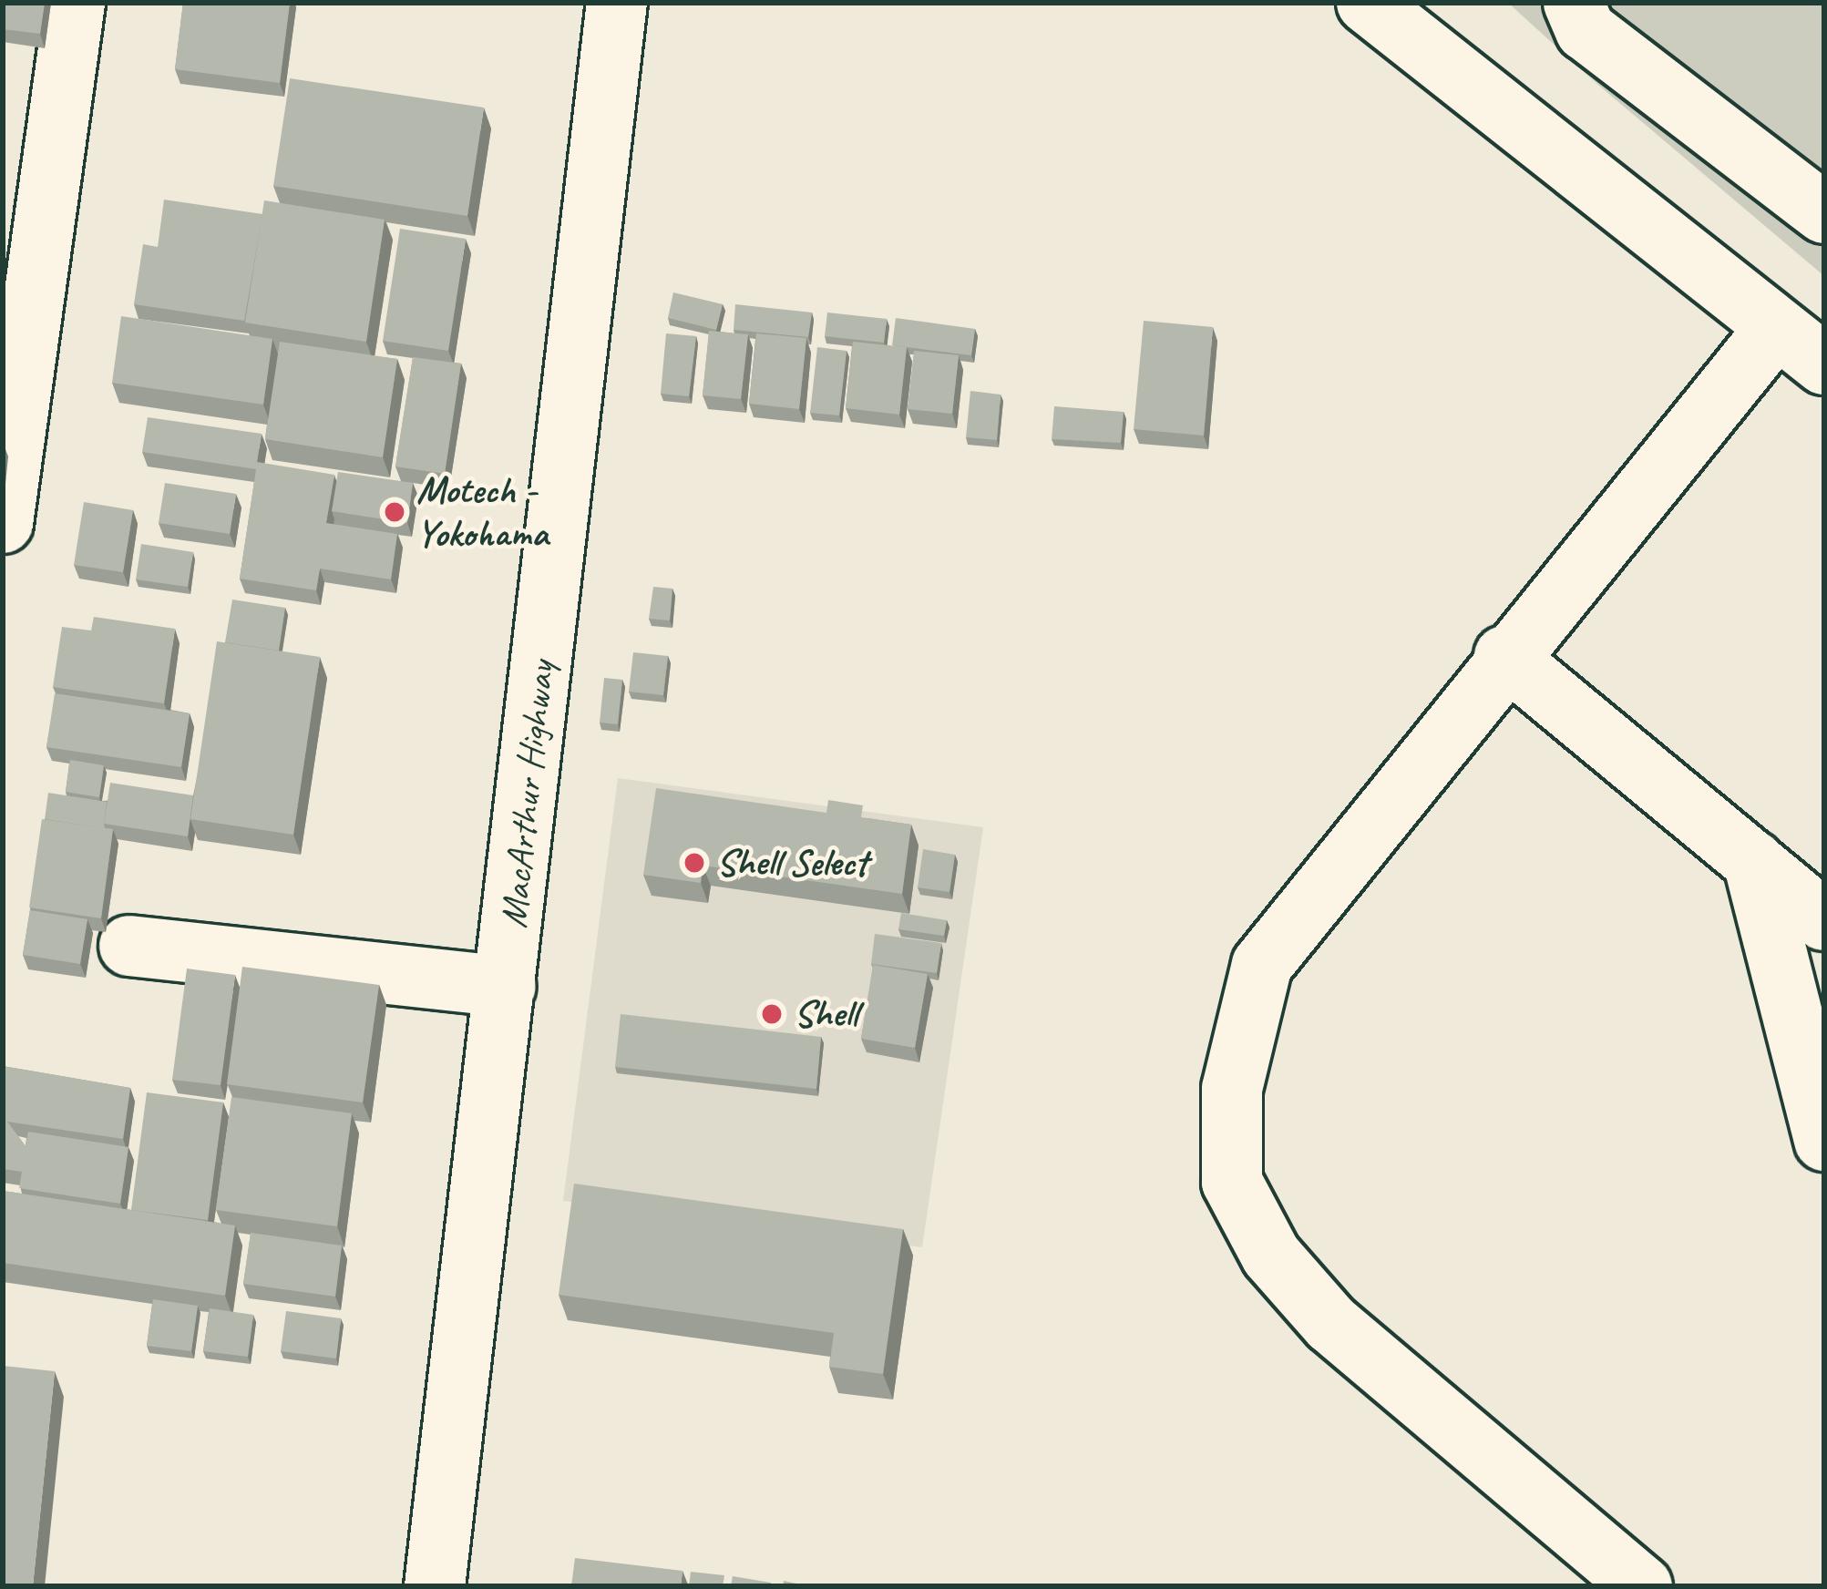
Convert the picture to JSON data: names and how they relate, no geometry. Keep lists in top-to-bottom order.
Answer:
{
  "streets": {
    "main road": ["MacArthur Highway"]
  },
  "places": ["Motech - Yokohama", "Shell Select", "Shell"]
}
